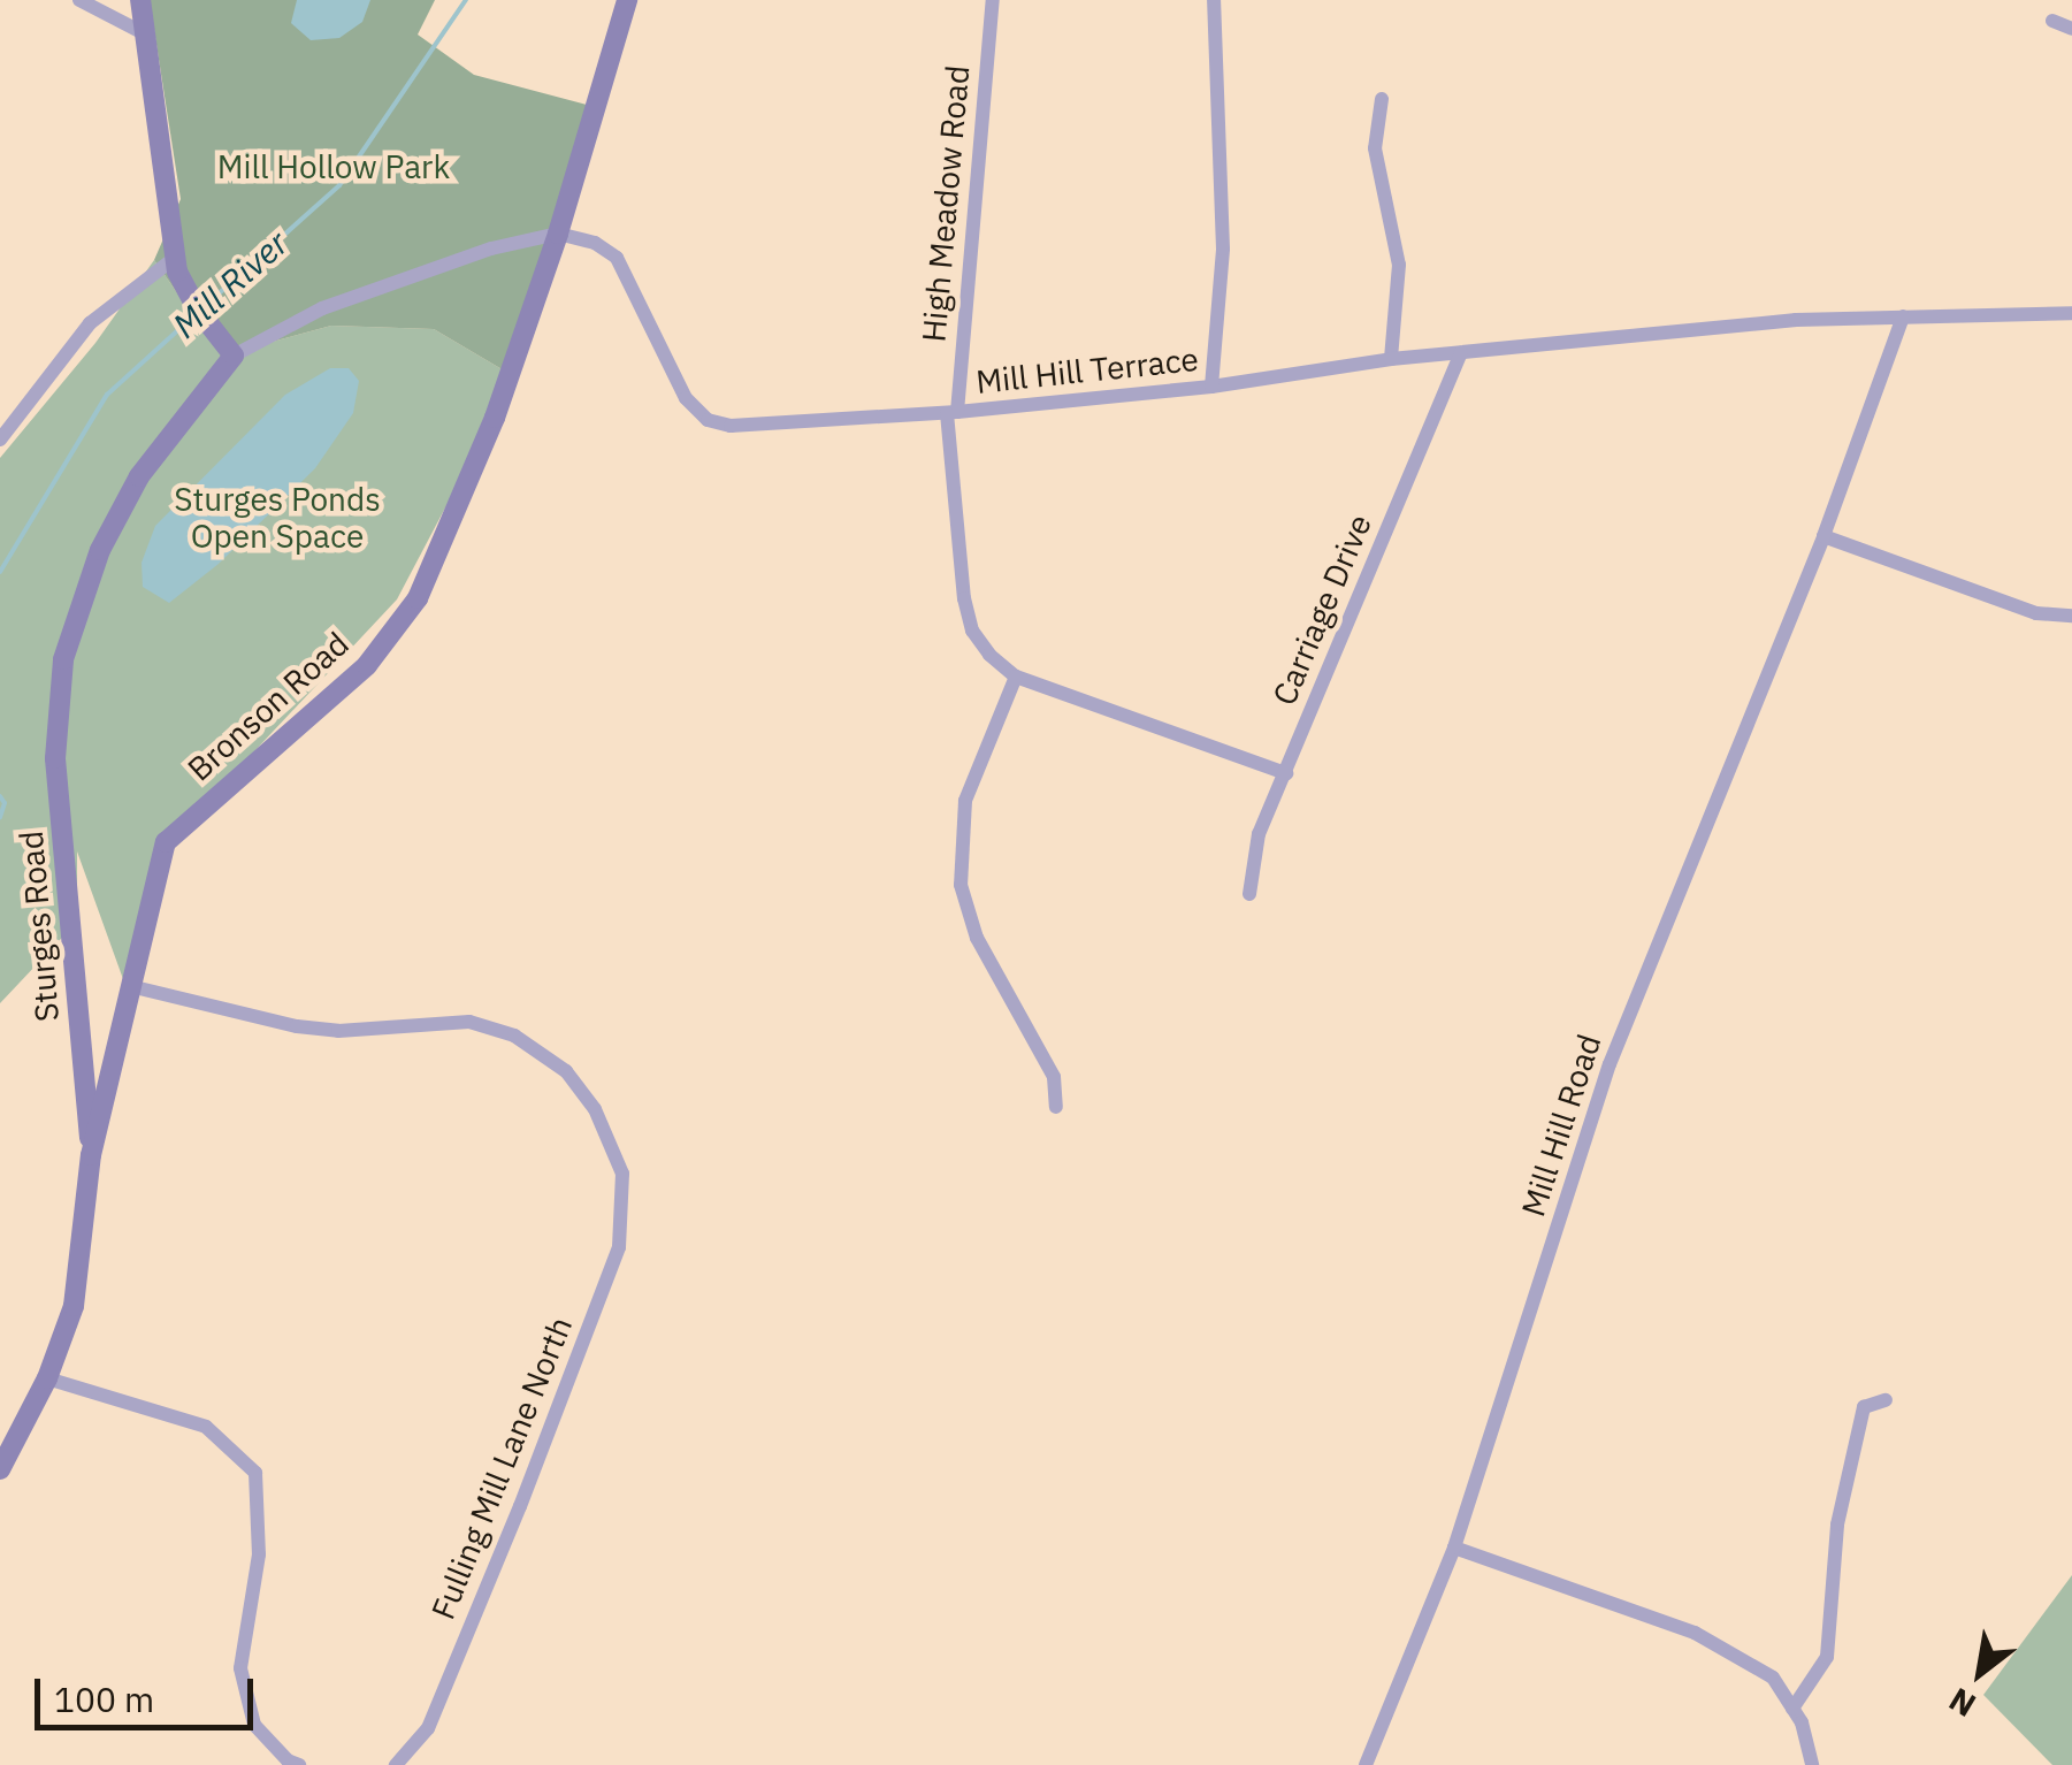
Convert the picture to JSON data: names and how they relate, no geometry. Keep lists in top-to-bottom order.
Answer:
{
  "streets": {
    "main road": ["Bronson Road", "Sturges Road"],
    "street": [
      "High Meadow Road",
      "Mill Hill Terrace",
      "Carriage Drive",
      "Mill Hill Road",
      "Fulling Mill Lane North"
    ]
  },
  "crossings": [
    ["High Meadow Road", "Mill Hill Terrace"],
    ["Mill Hill Terrace", "Carriage Drive"],
    ["Mill Hill Terrace", "Bronson Road"],
    ["Mill Hill Terrace", "Mill Hill Road"],
    ["Bronson Road", "Sturges Road"],
    ["Bronson Road", "Fulling Mill Lane North"]
  ],
  "water": ["Mill River"],
  "parks": ["Mill Hollow Park", "Sturges Ponds Open Space"],
  "scale_bar": "100 m",
  "north": "bottom left"
}
